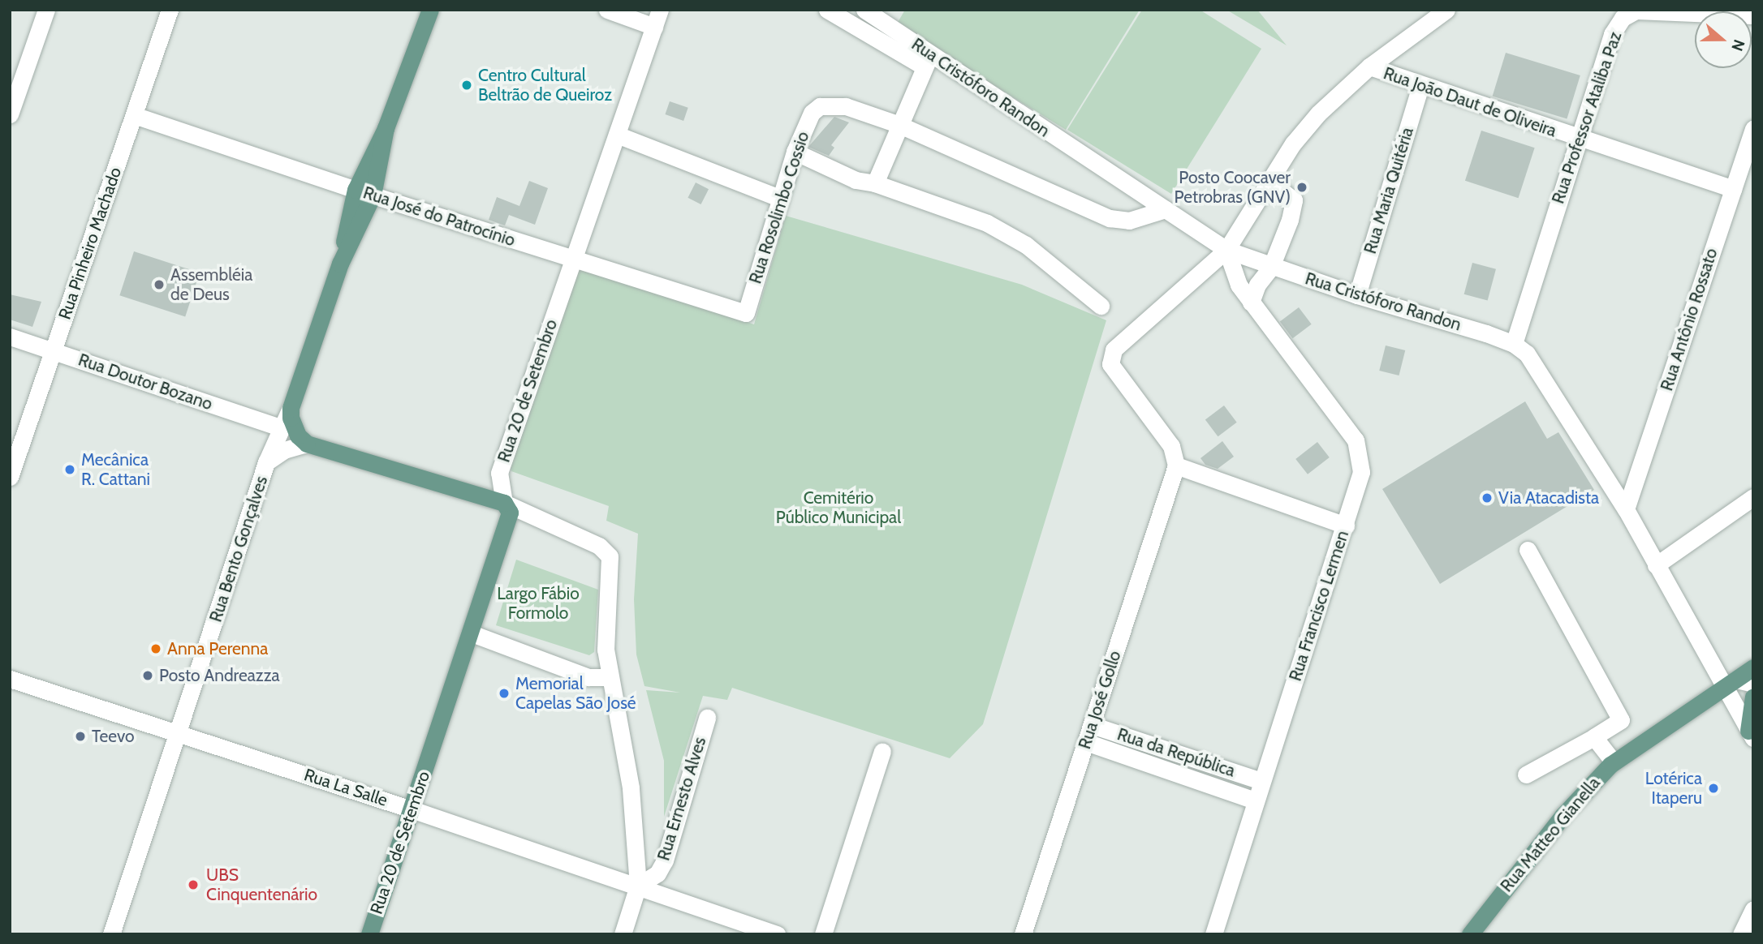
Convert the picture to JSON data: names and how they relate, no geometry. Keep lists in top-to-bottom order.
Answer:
{
  "streets": {
    "main road": ["Rua 20 de Setembro", "Rua Bento Gonçalves", "Rua Matteo Gianella"],
    "street": [
      "Rua Cristóforo Randon",
      "Rua João Daut de Oliveira",
      "Rua Professor Ataliba Paz",
      "Rua Maria Quitéria",
      "Rua Rosolimbo Cossio",
      "Rua José do Patrocínio",
      "Rua Pinheiro Machado",
      "Rua Antônio Rossato",
      "Rua Doutor Bozano",
      "Rua Francisco Lermen",
      "Rua José Gollo",
      "Rua da República",
      "Rua La Salle",
      "Rua Ernesto Alves"
    ]
  },
  "crossings": [
    ["Rua Cristóforo Randon", "Rua Professor Ataliba Paz"],
    ["Rua Cristóforo Randon", "Rua Maria Quitéria"],
    ["Rua Cristóforo Randon", "Rua Antônio Rossato"],
    ["Rua Cristóforo Randon", "Rua Francisco Lermen"],
    ["Rua Cristóforo Randon", "Rua Matteo Gianella"],
    ["Rua João Daut de Oliveira", "Rua Professor Ataliba Paz"],
    ["Rua João Daut de Oliveira", "Rua Maria Quitéria"],
    ["Rua João Daut de Oliveira", "Rua Antônio Rossato"],
    ["Rua Rosolimbo Cossio", "Rua José do Patrocínio"],
    ["Rua José do Patrocínio", "Rua Pinheiro Machado"],
    ["Rua José do Patrocínio", "Rua 20 de Setembro"],
    ["Rua José do Patrocínio", "Rua Bento Gonçalves"],
    ["Rua Pinheiro Machado", "Rua Doutor Bozano"],
    ["Rua Doutor Bozano", "Rua Bento Gonçalves"],
    ["Rua 20 de Setembro", "Rua La Salle"],
    ["Rua Bento Gonçalves", "Rua La Salle"],
    ["Rua Francisco Lermen", "Rua da República"],
    ["Rua José Gollo", "Rua da República"],
    ["Rua La Salle", "Rua Ernesto Alves"]
  ],
  "parks": ["Cemitério Público Municipal", "Largo Fábio Formolo"],
  "places": [
    "Centro Cultural Beltrão de Queiroz",
    "Posto Coocaver Petrobras (GNV)",
    "Assembléia de Deus",
    "Mecânica R. Cattani",
    "Via Atacadista",
    "Anna Perenna",
    "Posto Andreazza",
    "Memorial Capelas São José",
    "Teevo",
    "Lotérica Itaperu",
    "UBS Cinquentenário"
  ],
  "north": "right"
}
